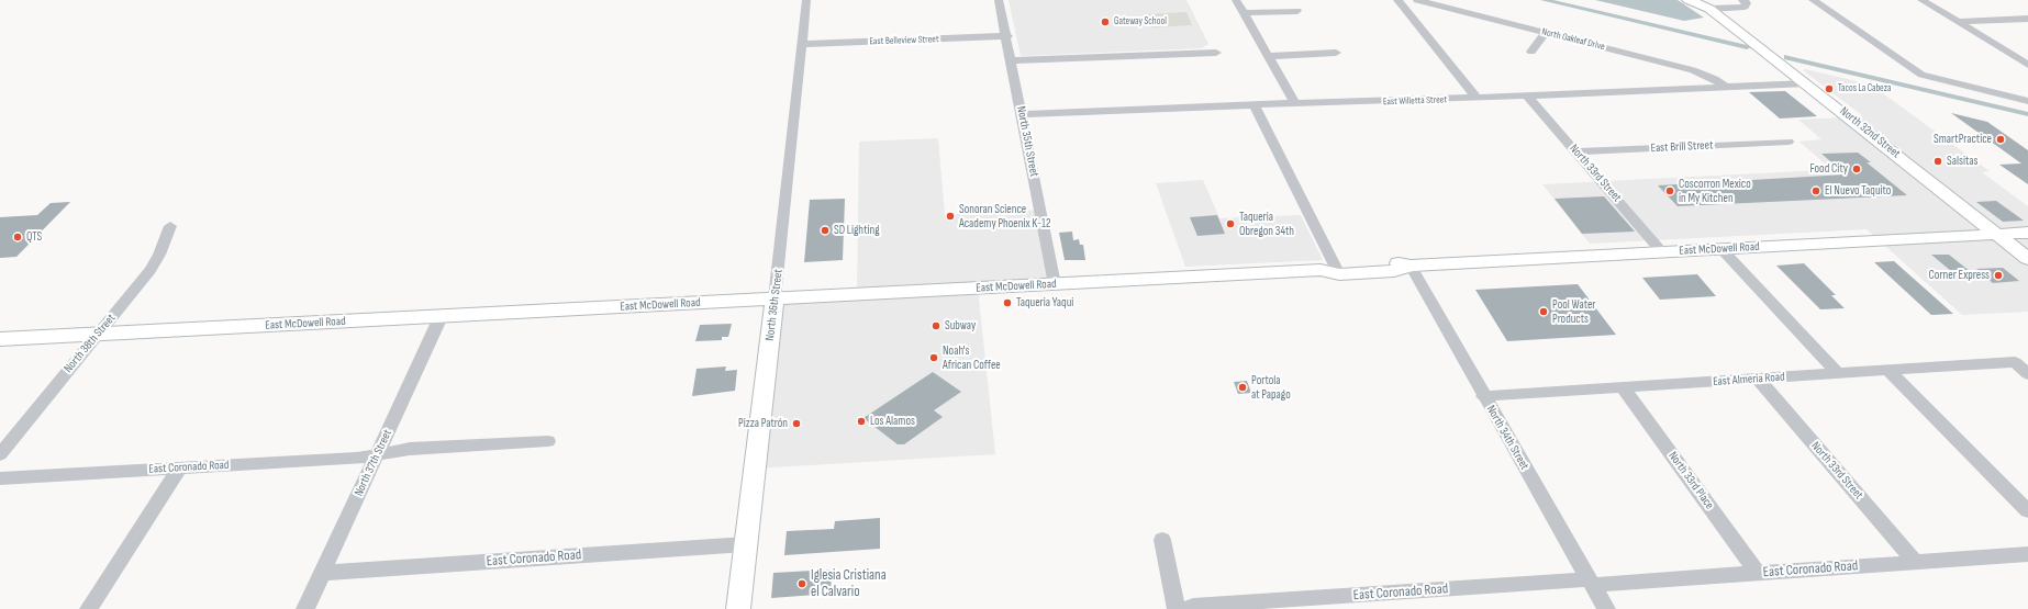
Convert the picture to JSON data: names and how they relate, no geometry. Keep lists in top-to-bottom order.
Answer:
{
  "streets": {
    "main road": ["North 32nd Street", "East McDowell Road", "North 36th Street"],
    "street": [
      "North Oakleaf Drive",
      "East Belleview Street",
      "East Willetta Street",
      "North 35th Street",
      "East Brill Street",
      "North 33rd Street",
      "North 38th Street",
      "East Almeria Road",
      "North 34th Street",
      "North 37th Street",
      "East Coronado Road",
      "North 33rd Place"
    ]
  },
  "crossings": [
    ["North Oakleaf Drive", "East Willetta Street"],
    ["East Belleview Street", "North 35th Street"],
    ["East Belleview Street", "North 36th Street"],
    ["East Willetta Street", "North 32nd Street"],
    ["East Willetta Street", "North 35th Street"],
    ["East Willetta Street", "North 33rd Street"],
    ["North 32nd Street", "East McDowell Road"],
    ["North 35th Street", "East McDowell Road"],
    ["East Brill Street", "North 33rd Street"],
    ["North 33rd Street", "East McDowell Road"],
    ["North 33rd Street", "East Almeria Road"],
    ["North 33rd Street", "East Coronado Road"],
    ["East McDowell Road", "North 36th Street"],
    ["East McDowell Road", "North 38th Street"],
    ["East McDowell Road", "North 34th Street"],
    ["East McDowell Road", "North 37th Street"],
    ["North 36th Street", "East Coronado Road"],
    ["East Almeria Road", "North 34th Street"],
    ["East Almeria Road", "North 33rd Place"],
    ["North 34th Street", "East Coronado Road"],
    ["North 37th Street", "East Coronado Road"],
    ["East Coronado Road", "North 33rd Place"]
  ],
  "places": [
    "Gateway School",
    "Tacos La Cabeza",
    "SmartPractice",
    "Salsitas",
    "Food City",
    "Coscorron Mexico in My Kitchen",
    "El Nuevo Taquito",
    "Sonoran Science Academy Phoenix K-12",
    "Taqueria Obregon 34th",
    "SD Lighting",
    "QTS",
    "Corner Express",
    "Taqueria Yaqui",
    "Pool Water Products",
    "Subway",
    "Noah's African Coffee",
    "Portola at Papago",
    "Los Alamos",
    "Pizza Patrón",
    "Iglesia Cristiana el Calvario"
  ]
}
